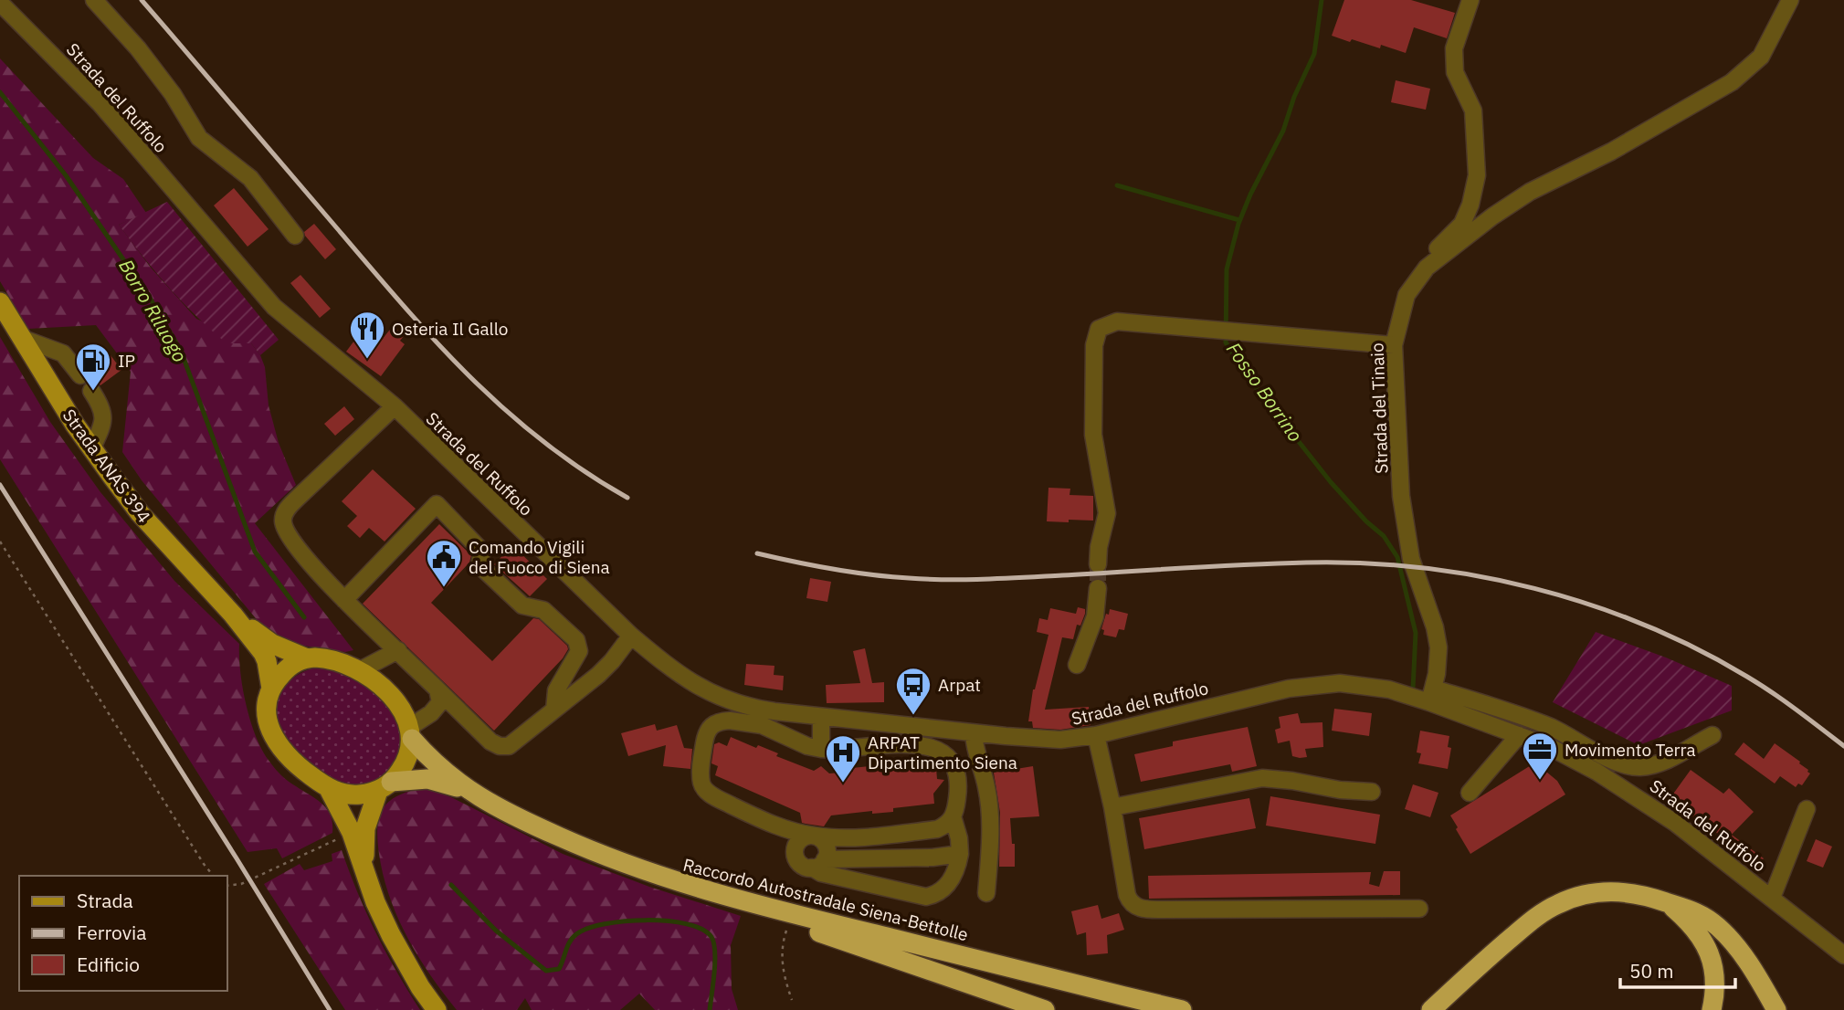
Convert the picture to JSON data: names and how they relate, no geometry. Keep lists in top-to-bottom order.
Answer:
{
  "streets": {
    "highway": ["Raccordo Autostradale Siena-Bettolle"],
    "main road": ["Strada ANAS 394"],
    "street": ["Strada del Ruffolo", "Strada del Tinaio"]
  },
  "crossings": [
    ["Strada del Ruffolo", "Strada del Tinaio"],
    ["Strada ANAS 394", "Raccordo Autostradale Siena-Bettolle"]
  ],
  "water": ["Borro Riluogo", "Fosso Borrino"],
  "places": {
    "restaurant": ["Osteria Il Gallo"],
    "fuel station": ["IP"],
    "public building": ["Comando Vigili del Fuoco di Siena"],
    "bus stop": ["Arpat"],
    "office": ["Movimento Terra"],
    "hospital": ["ARPAT Dipartimento Siena"]
  },
  "legend": ["Strada", "Ferrovia", "Edificio"],
  "scale_bar": "50 m"
}
